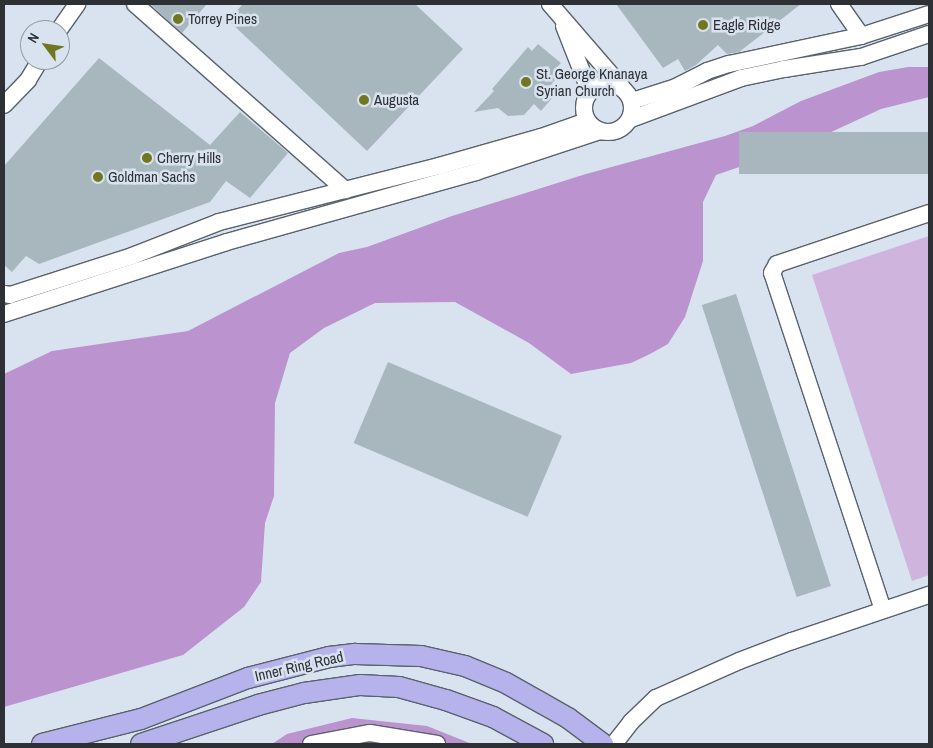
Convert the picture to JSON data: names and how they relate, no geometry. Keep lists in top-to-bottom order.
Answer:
{
  "streets": {
    "main road": ["Inner Ring Road"]
  },
  "places": [
    "Torrey Pines",
    "Eagle Ridge",
    "St. George Knanaya Syrian Church",
    "Augusta",
    "Cherry Hills",
    "Goldman Sachs"
  ],
  "north": "top left"
}
